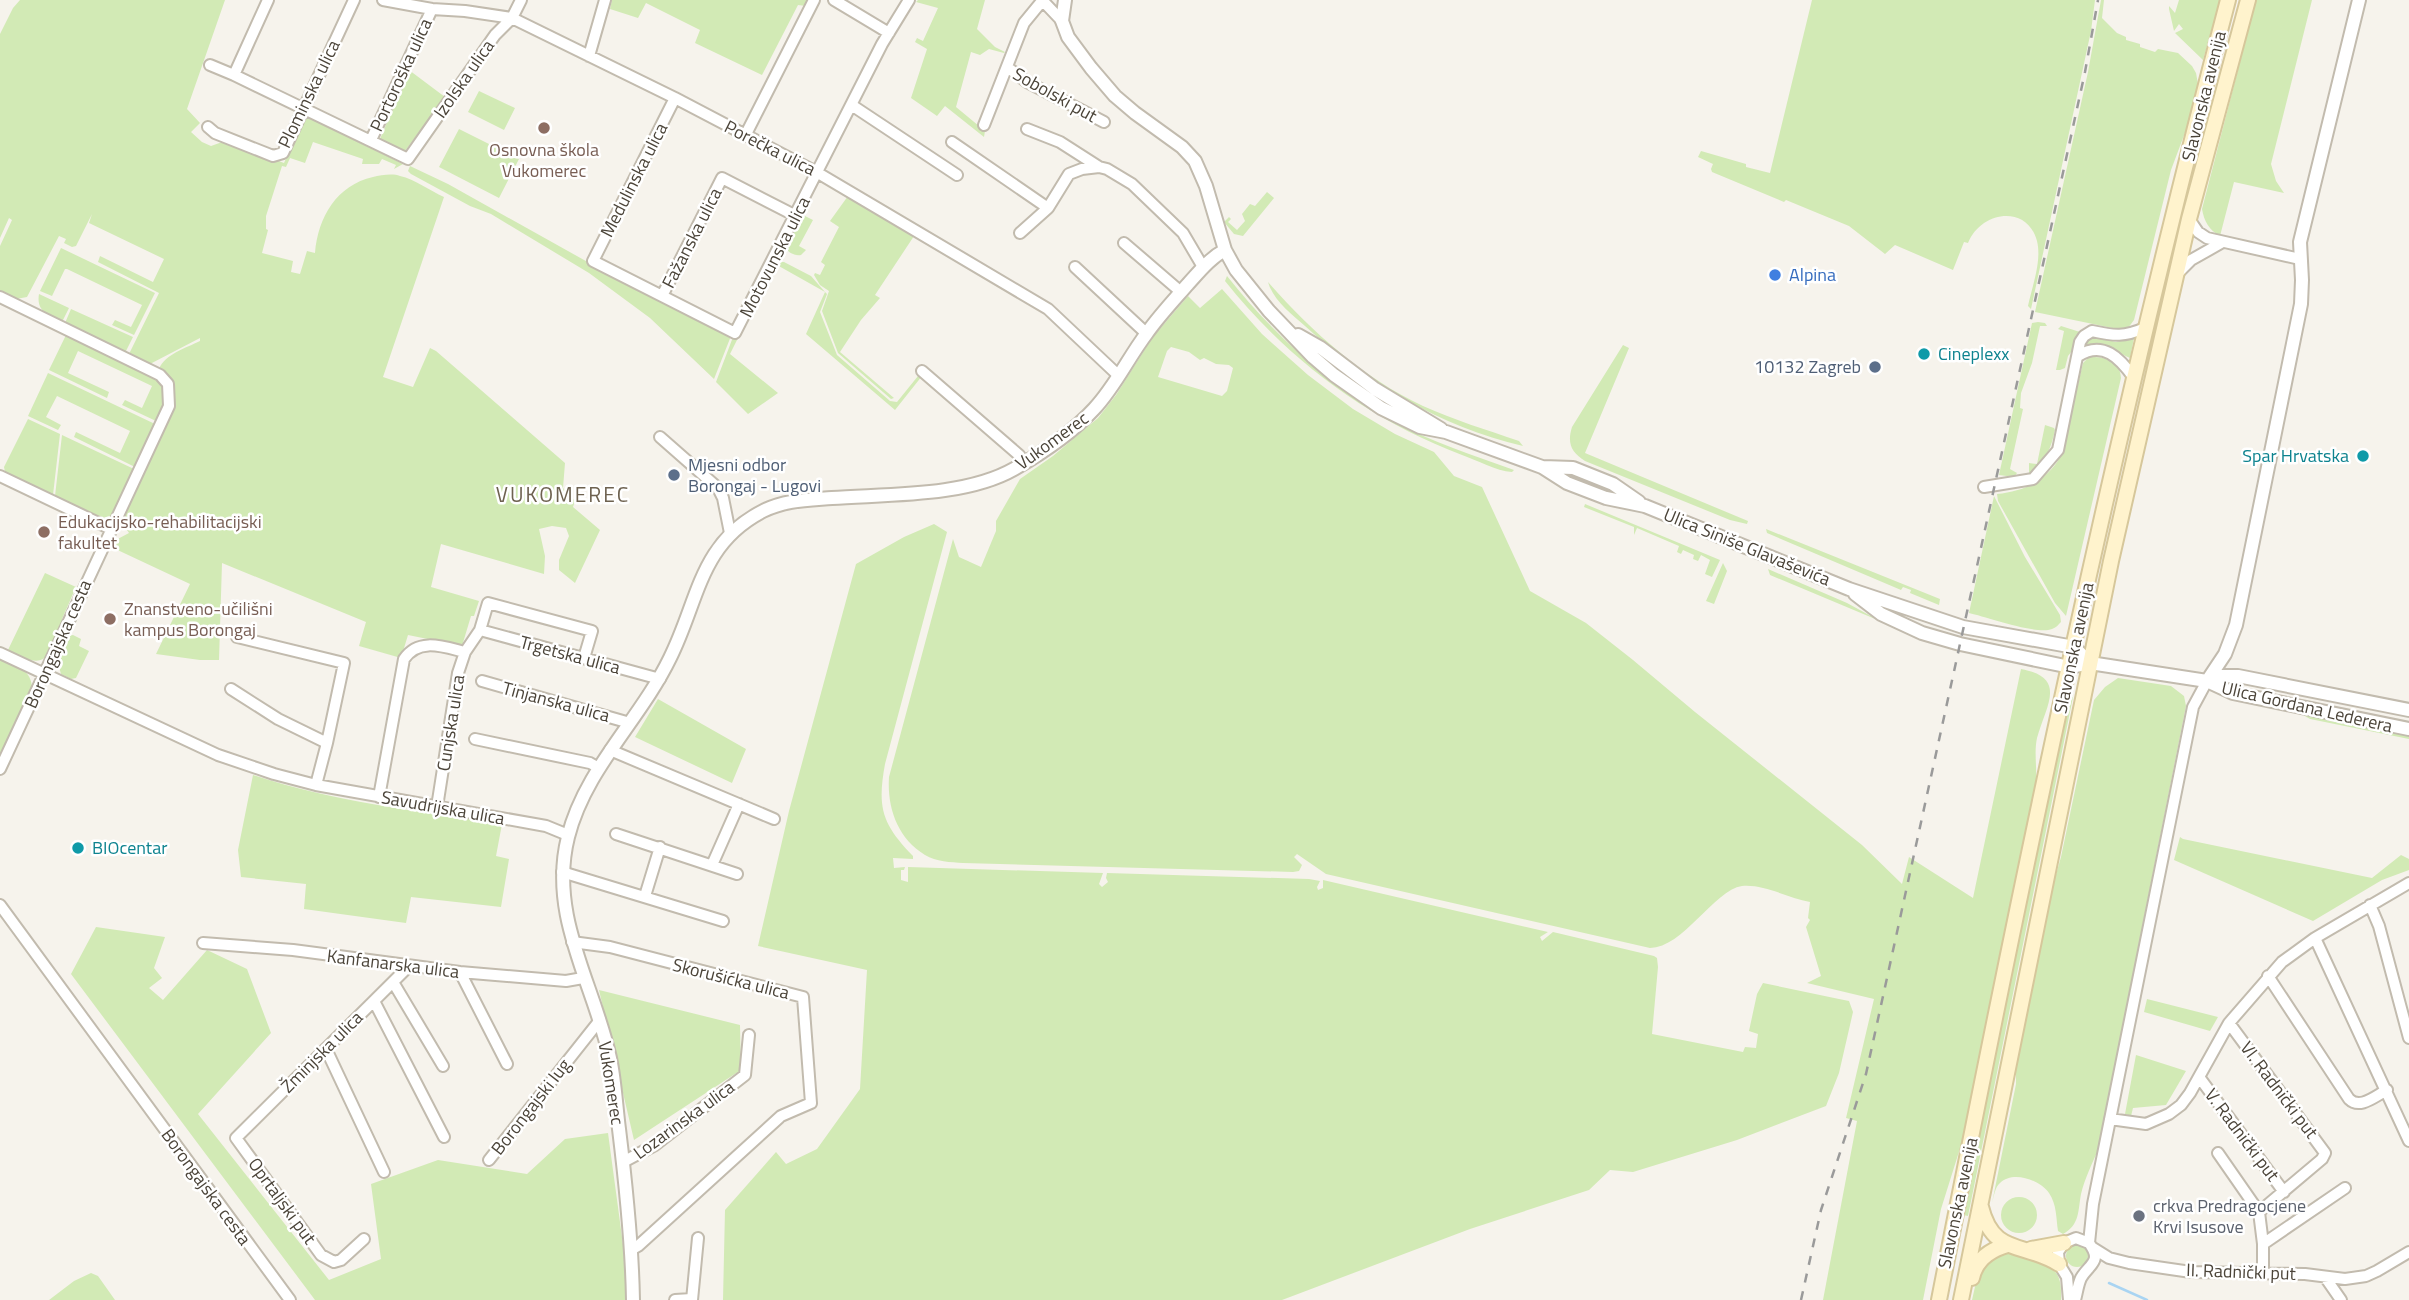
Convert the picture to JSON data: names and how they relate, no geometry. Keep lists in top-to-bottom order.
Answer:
{
  "streets": {
    "main road": ["Slavonska avenija"],
    "street": [
      "Portoroška ulica",
      "Izolska ulica",
      "Plominska ulica",
      "Sobolski put",
      "Porečka ulica",
      "Medulinska ulica",
      "Fažanska ulica",
      "Motovunska ulica",
      "Vukomerec",
      "Ulica Siniše Glavaševića",
      "Borongajska cesta",
      "Trgetska ulica",
      "Tinjanska ulica",
      "Ulica Gordana Lederera",
      "Cunjska ulica",
      "Savudrijska ulica",
      "Kanfanarska ulica",
      "Skorušićka ulica",
      "Žminjska ulica",
      "VI. Radnički put",
      "Borongajski lug",
      "Lozarinska ulica",
      "V. Radnički put",
      "Oprtaljski put",
      "II. Radnički put"
    ]
  },
  "crossings": [
    ["Portoroška ulica", "Izolska ulica"],
    ["Portoroška ulica", "Porečka ulica"],
    ["Izolska ulica", "Porečka ulica"],
    ["Sobolski put", "Ulica Siniše Glavaševića"],
    ["Slavonska avenija", "Ulica Siniše Glavaševića"],
    ["Slavonska avenija", "Ulica Gordana Lederera"],
    ["Porečka ulica", "Medulinska ulica"],
    ["Porečka ulica", "Motovunska ulica"],
    ["Porečka ulica", "Vukomerec"],
    ["Medulinska ulica", "Fažanska ulica"],
    ["Medulinska ulica", "Motovunska ulica"],
    ["Fažanska ulica", "Motovunska ulica"],
    ["Vukomerec", "Ulica Siniše Glavaševića"],
    ["Vukomerec", "Trgetska ulica"],
    ["Vukomerec", "Tinjanska ulica"],
    ["Vukomerec", "Savudrijska ulica"],
    ["Vukomerec", "Kanfanarska ulica"],
    ["Vukomerec", "Skorušićka ulica"],
    ["Vukomerec", "Borongajski lug"],
    ["Vukomerec", "Lozarinska ulica"],
    ["Borongajska cesta", "Savudrijska ulica"],
    ["Trgetska ulica", "Cunjska ulica"],
    ["Cunjska ulica", "Savudrijska ulica"],
    ["Kanfanarska ulica", "Žminjska ulica"],
    ["Žminjska ulica", "Oprtaljski put"],
    ["VI. Radnički put", "V. Radnički put"]
  ],
  "districts": ["VUKOMEREC"],
  "places": [
    "Osnovna škola Vukomerec",
    "Alpina",
    "Cineplexx",
    "10132 Zagreb",
    "Spar Hrvatska",
    "Mjesni odbor Borongaj - Lugovi",
    "Edukacijsko-rehabilitacijski fakultet",
    "Znanstveno-učilišni kampus Borongaj",
    "BIOcentar",
    "crkva Predragocjene Krvi Isusove"
  ]
}
